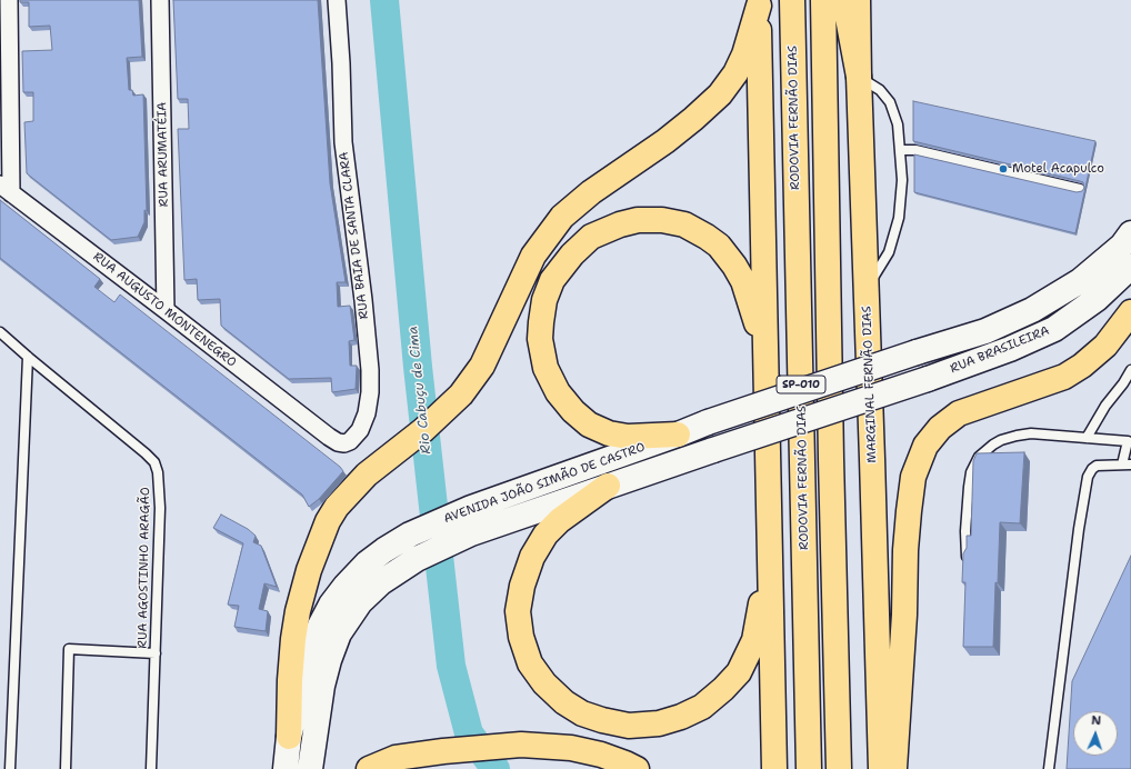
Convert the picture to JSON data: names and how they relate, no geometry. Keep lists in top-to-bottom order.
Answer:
{
  "streets": {
    "highway": ["RODOVIA FERNÃO DIAS", "SP-010", "MARGINAL FERNÃO DIAS"],
    "main road": ["RUA BRASILEIRA", "AVENIDA JOÃO SIMÃO DE CASTRO"],
    "street": ["RUA ARUMATÉIA", "RUA BAIA DE SANTA CLARA", "RUA AUGUSTO MONTENEGRO"],
    "lane": ["RUA AGOSTINHO ARAGÃO"]
  },
  "crossings": [
    ["RUA ARUMATÉIA", "RUA AUGUSTO MONTENEGRO"],
    ["RUA BAIA DE SANTA CLARA", "RUA AUGUSTO MONTENEGRO"],
    ["RUA BRASILEIRA", "AVENIDA JOÃO SIMÃO DE CASTRO"]
  ],
  "water": ["Rio Cabuçu de Cima"],
  "places": ["Motel Acapulco"],
  "north": "top"
}
